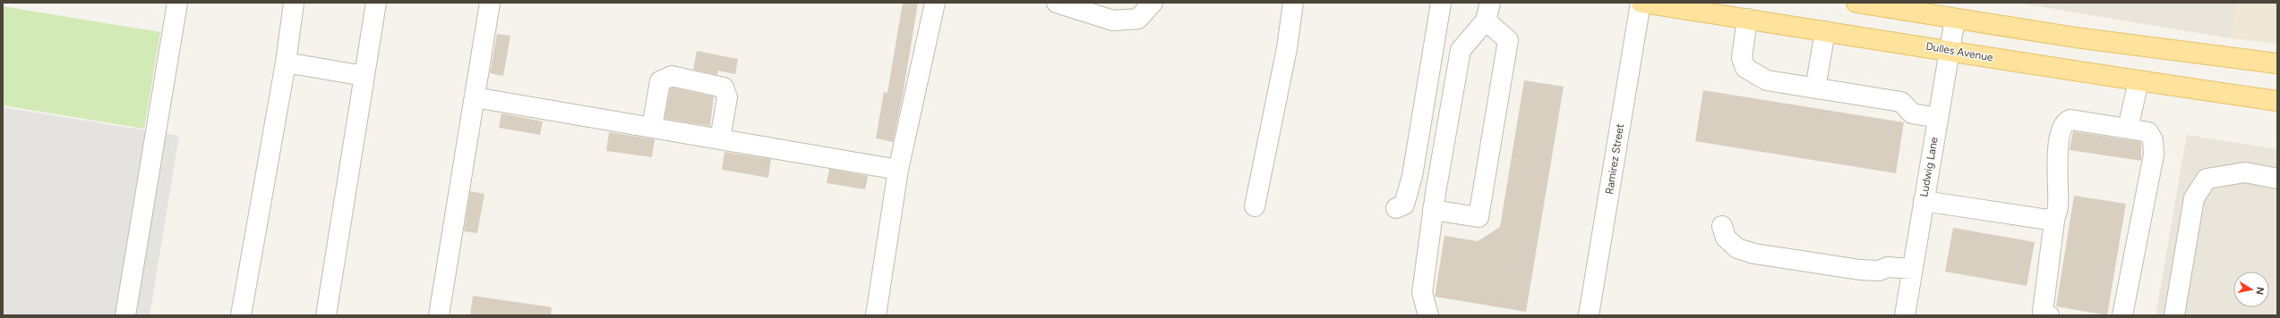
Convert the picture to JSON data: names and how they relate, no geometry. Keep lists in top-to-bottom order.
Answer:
{
  "streets": {
    "main road": ["Dulles Avenue"],
    "street": ["Ramirez Street", "Ludwig Lane"]
  },
  "crossings": [
    ["Dulles Avenue", "Ramirez Street"],
    ["Dulles Avenue", "Ludwig Lane"]
  ],
  "north": "right"
}
